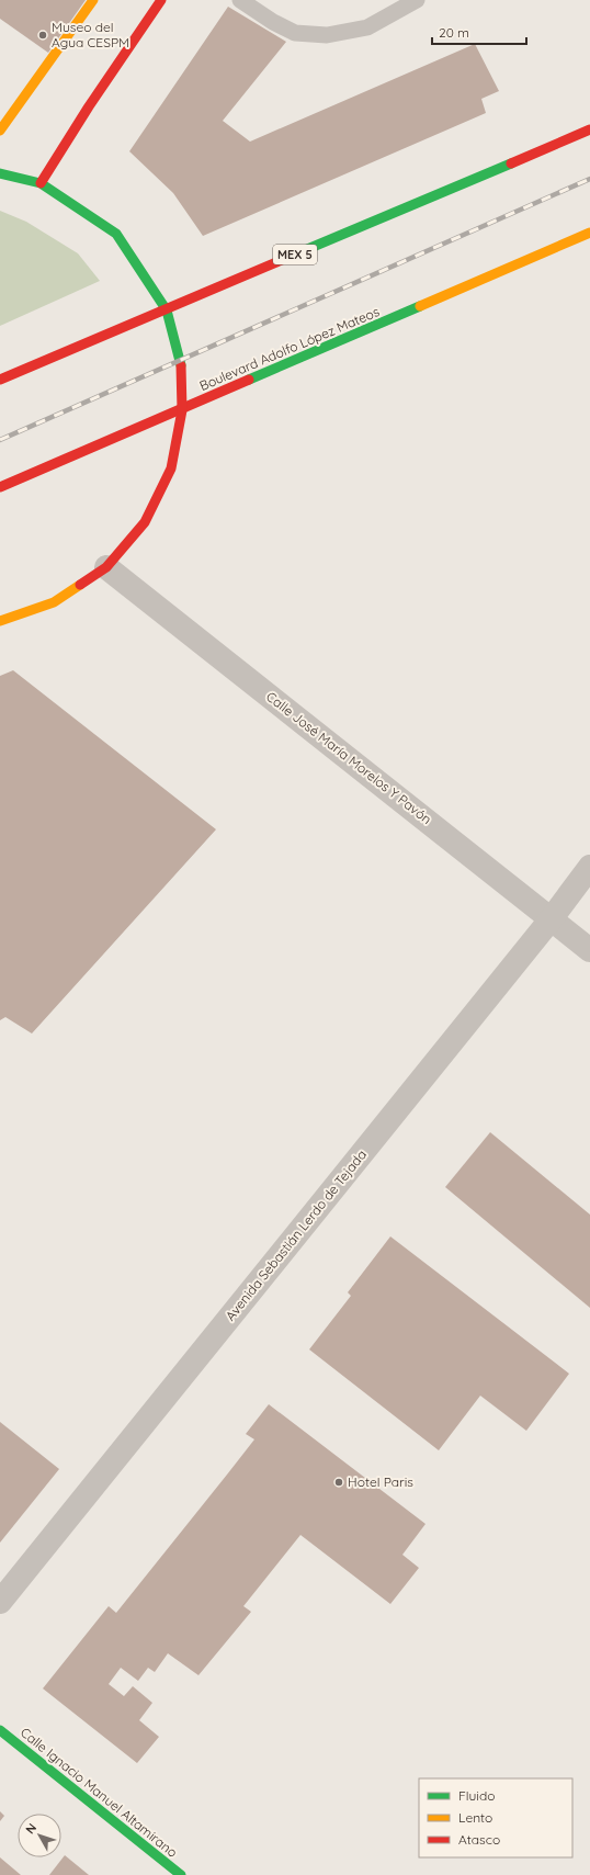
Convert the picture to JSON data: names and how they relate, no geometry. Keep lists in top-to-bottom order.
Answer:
{
  "streets": {
    "main road": ["MEX 5", "Boulevard Adolfo López Mateos", "Calle Ignacio Manuel Altamirano"],
    "street": ["Calle José María Morelos Y Pavón", "Avenida Sebastián Lerdo de Tejada"]
  },
  "crossings": [
    ["Calle José María Morelos Y Pavón", "Avenida Sebastián Lerdo de Tejada"]
  ],
  "places": ["Museo del Agua CESPM", "Hotel Paris"],
  "legend": ["Fluido", "Lento", "Atasco"],
  "scale_bar": "20 m",
  "north": "top left"
}
